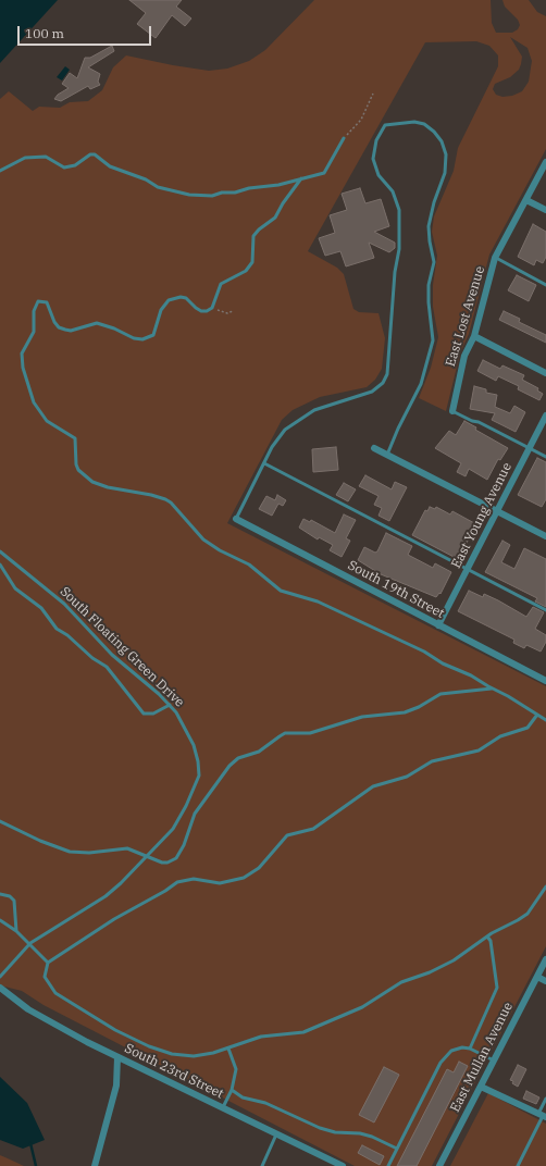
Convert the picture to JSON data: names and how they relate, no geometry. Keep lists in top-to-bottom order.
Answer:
{
  "streets": {
    "street": [
      "East Lost Avenue",
      "East Young Avenue",
      "South 19th Street",
      "East Mullan Avenue",
      "South 23rd Street"
    ],
    "lane": ["South Floating Green Drive"]
  },
  "crossings": [
    ["East Young Avenue", "South 19th Street"]
  ],
  "scale_bar": "100 m"
}
